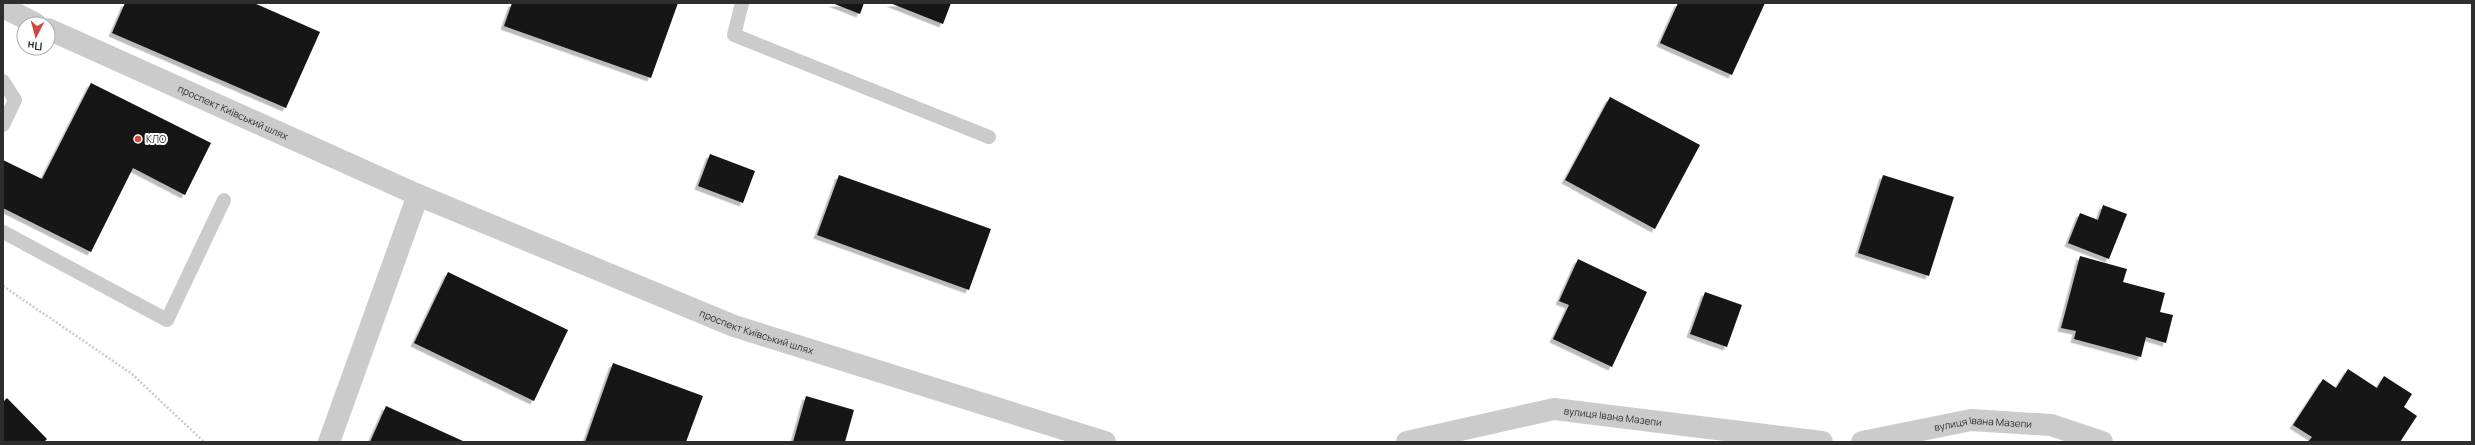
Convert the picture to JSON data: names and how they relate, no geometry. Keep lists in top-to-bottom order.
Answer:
{
  "streets": {
    "street": ["проспект Київський шлях", "вулиця Івана Мазепи"]
  },
  "places": ["КЛО"],
  "north": "bottom"
}
